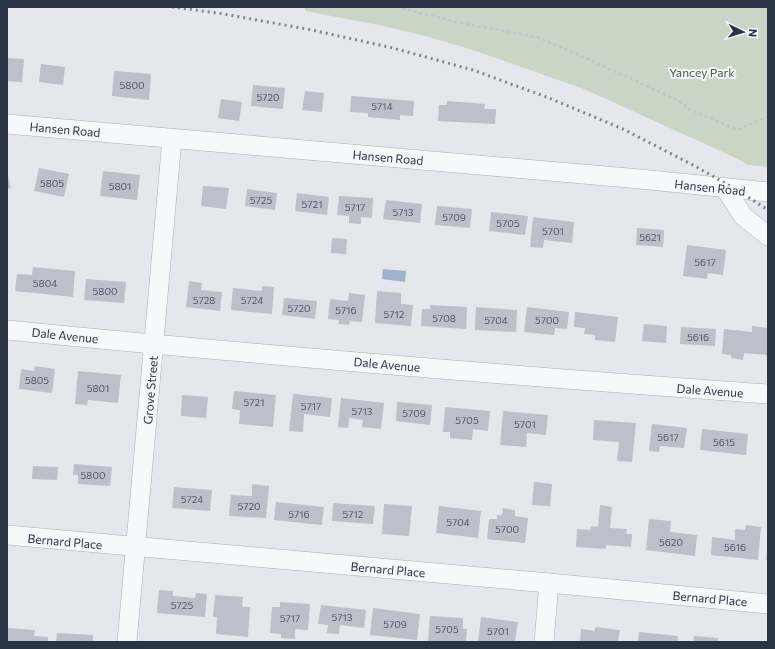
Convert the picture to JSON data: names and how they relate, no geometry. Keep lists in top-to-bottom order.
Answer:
{
  "streets": {
    "street": [
      "Hansen Road",
      "Dale Avenue",
      "Grove Street",
      "Bernard Place"
    ]
  },
  "crossings": [
    ["Hansen Road", "Grove Street"],
    ["Dale Avenue", "Grove Street"],
    ["Grove Street", "Bernard Place"]
  ],
  "parks": ["Yancey Park"],
  "house_numbers": [
    "5800",
    "5720",
    "5714",
    "5805",
    "5801",
    "5725",
    "5721",
    "5717",
    "5713",
    "5709",
    "5705",
    "5701",
    "5621",
    "5617",
    "5804",
    "5800",
    "5728",
    "5724",
    "5720",
    "5716",
    "5712",
    "5708",
    "5704",
    "5700",
    "5616",
    "5805",
    "5801",
    "5721",
    "5717",
    "5713",
    "5709",
    "5705",
    "5701",
    "5617",
    "5615",
    "5800",
    "5724",
    "5720",
    "5716",
    "5712",
    "5704",
    "5700",
    "5620",
    "5616",
    "5725",
    "5713",
    "5717",
    "5709",
    "5705",
    "5701"
  ],
  "north": "right"
}
